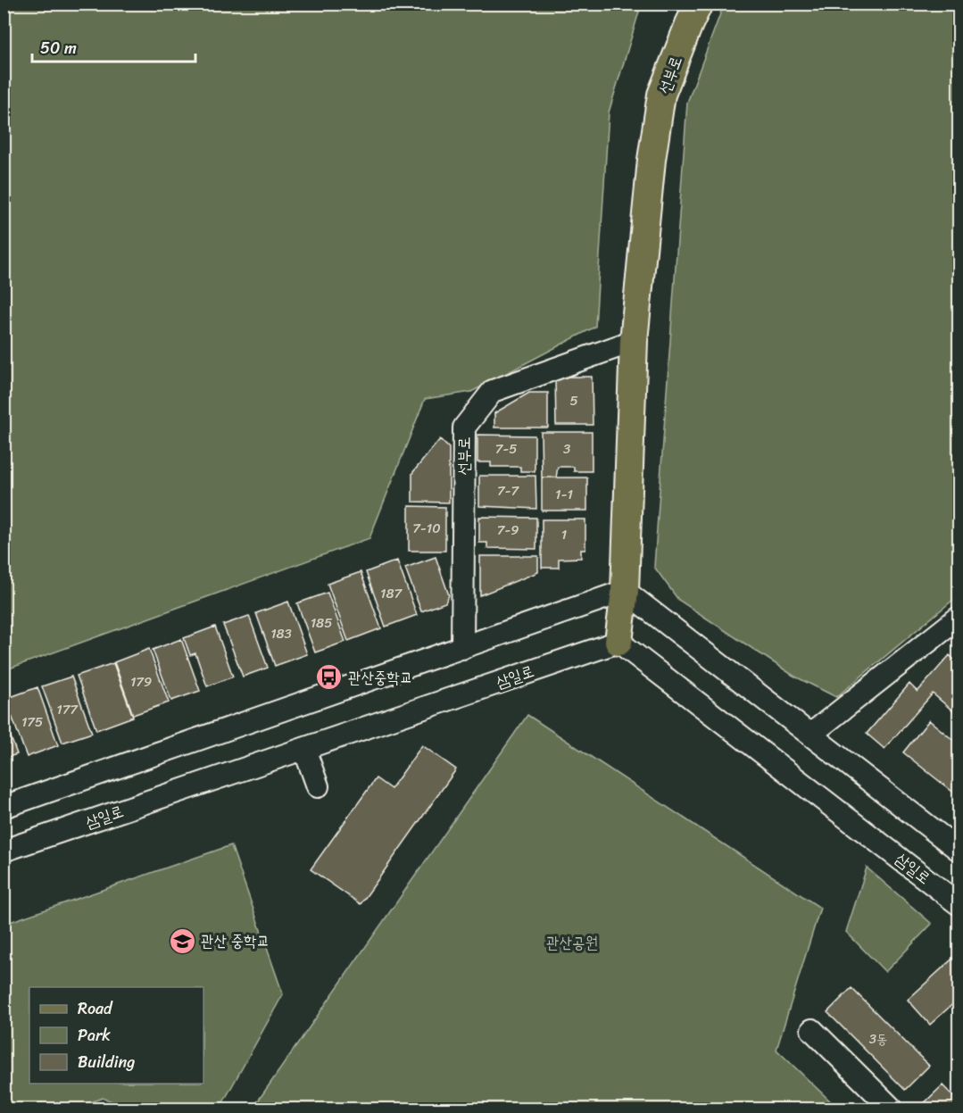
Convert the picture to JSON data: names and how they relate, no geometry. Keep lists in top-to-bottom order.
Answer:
{
  "streets": {
    "main road": ["선부로"],
    "street": ["삼일로"]
  },
  "crossings": [
    ["선부로", "삼일로"]
  ],
  "parks": ["관산공원"],
  "places": {
    "bus stop": ["관산중학교"],
    "school or university": ["관산 중학교"]
  },
  "house_numbers": [
    "5",
    "7-5",
    "3",
    "7-7",
    "1-1",
    "7-10",
    "7-9",
    "1",
    "187",
    "185",
    "183",
    "179",
    "177",
    "175",
    "3동"
  ],
  "legend": ["Road", "Park", "Building"],
  "scale_bar": "50 m"
}
